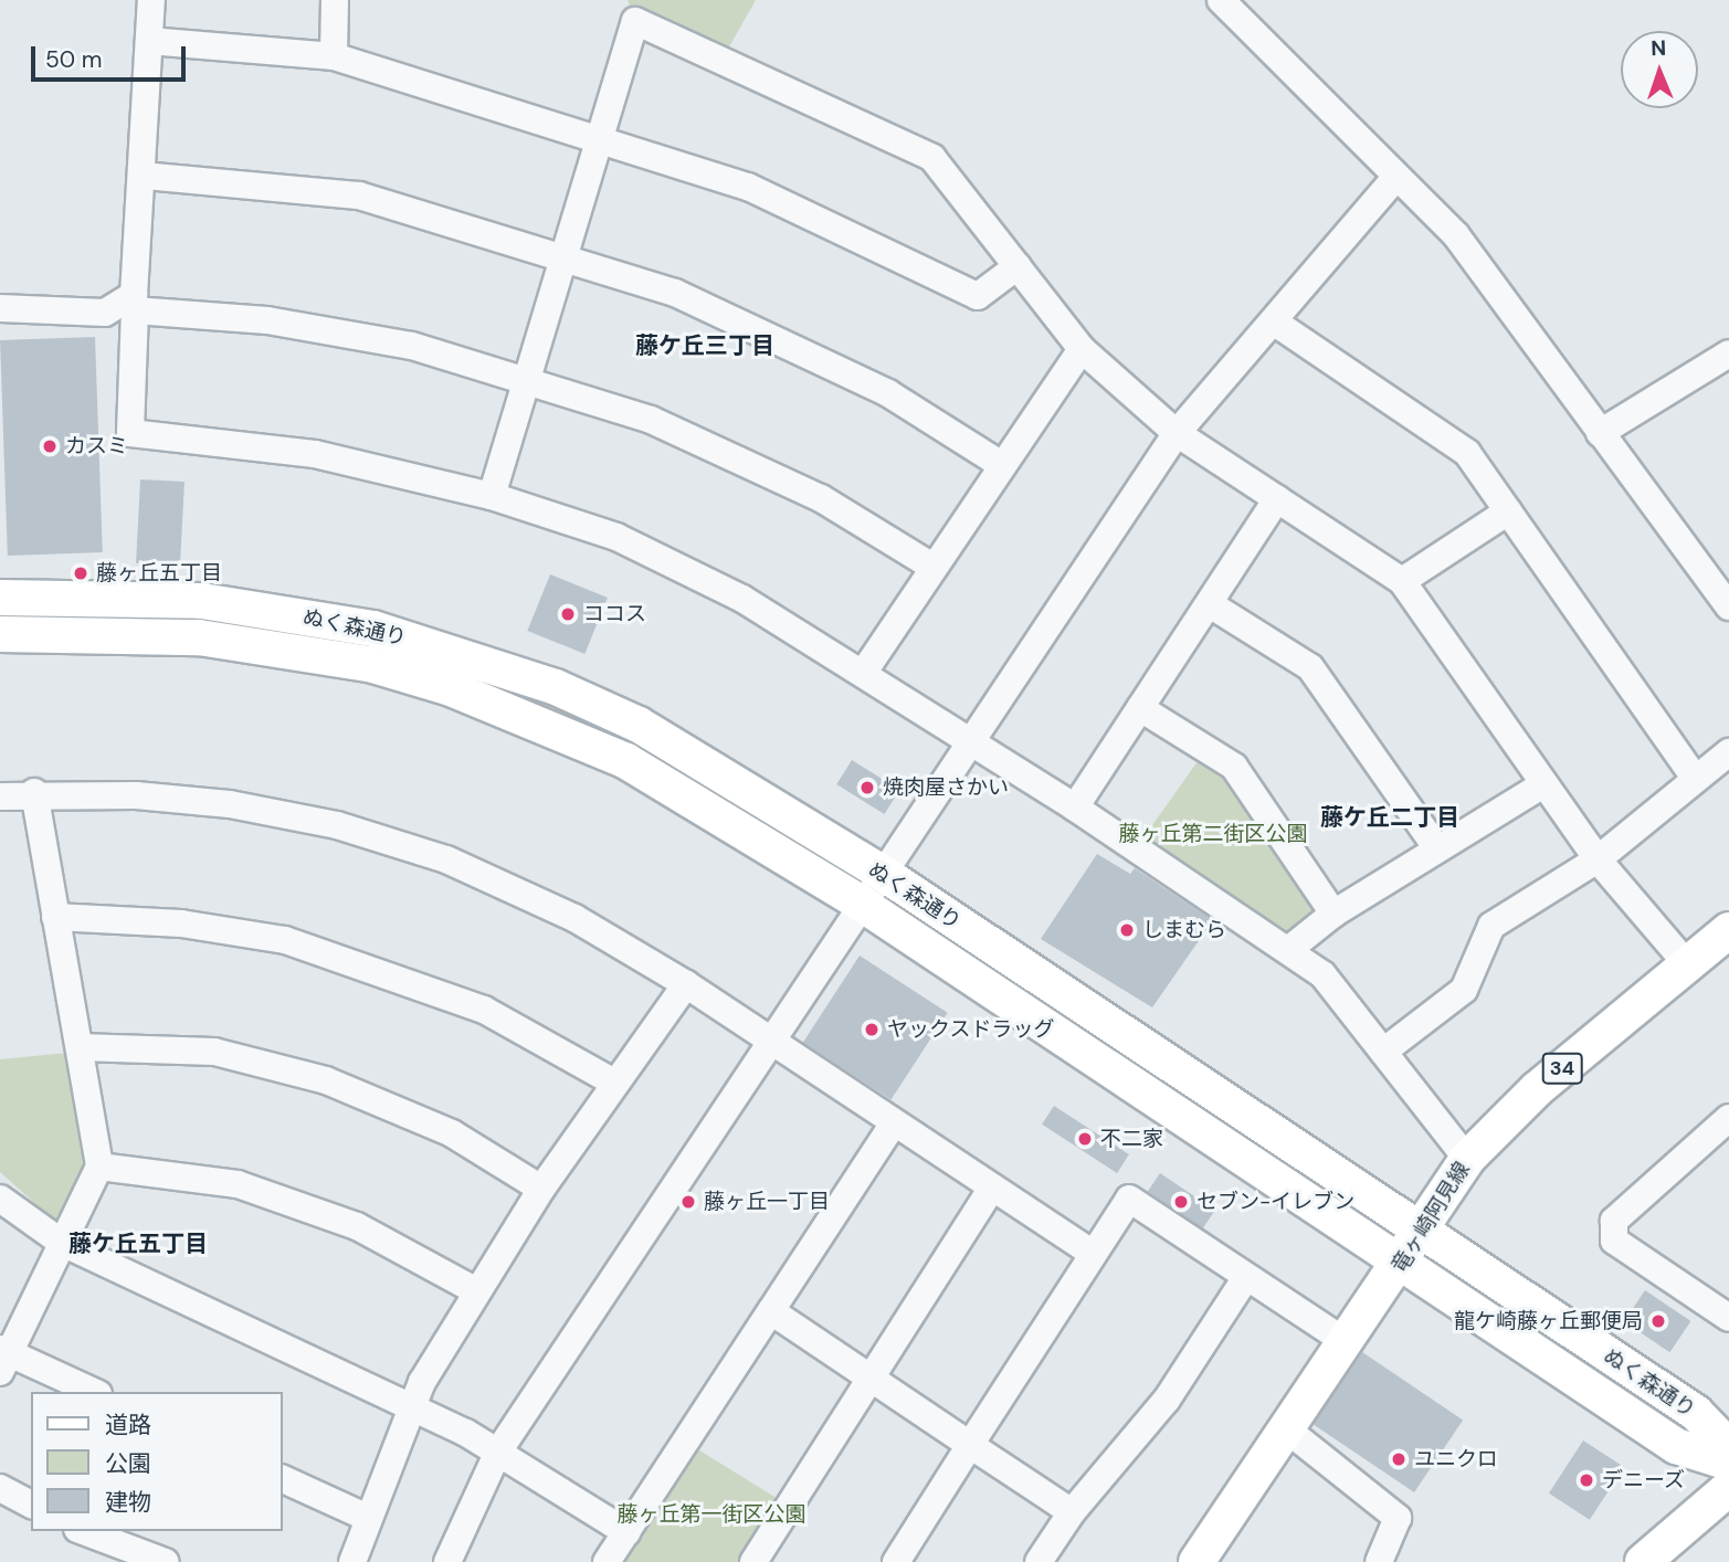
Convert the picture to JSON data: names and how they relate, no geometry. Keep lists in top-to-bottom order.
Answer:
{
  "streets": {
    "main road": ["ぬく森通り", "34", "竜ヶ崎阿見線"]
  },
  "crossings": [
    ["ぬく森通り", "竜ヶ崎阿見線"]
  ],
  "districts": ["藤ケ丘三丁目", "藤ケ丘二丁目", "藤ケ丘五丁目"],
  "parks": ["藤ヶ丘第二街区公園", "藤ヶ丘第一街区公園"],
  "places": [
    "カスミ",
    "藤ヶ丘五丁目",
    "ココス",
    "焼肉屋さかい",
    "しまむら",
    "ヤックスドラッグ",
    "不二家",
    "藤ヶ丘一丁目",
    "セブン-イレブン",
    "龍ケ崎藤ヶ丘郵便局",
    "ユニクロ",
    "デニーズ"
  ],
  "legend": ["道路", "公園", "建物"],
  "scale_bar": "50 m",
  "north": "top"
}
